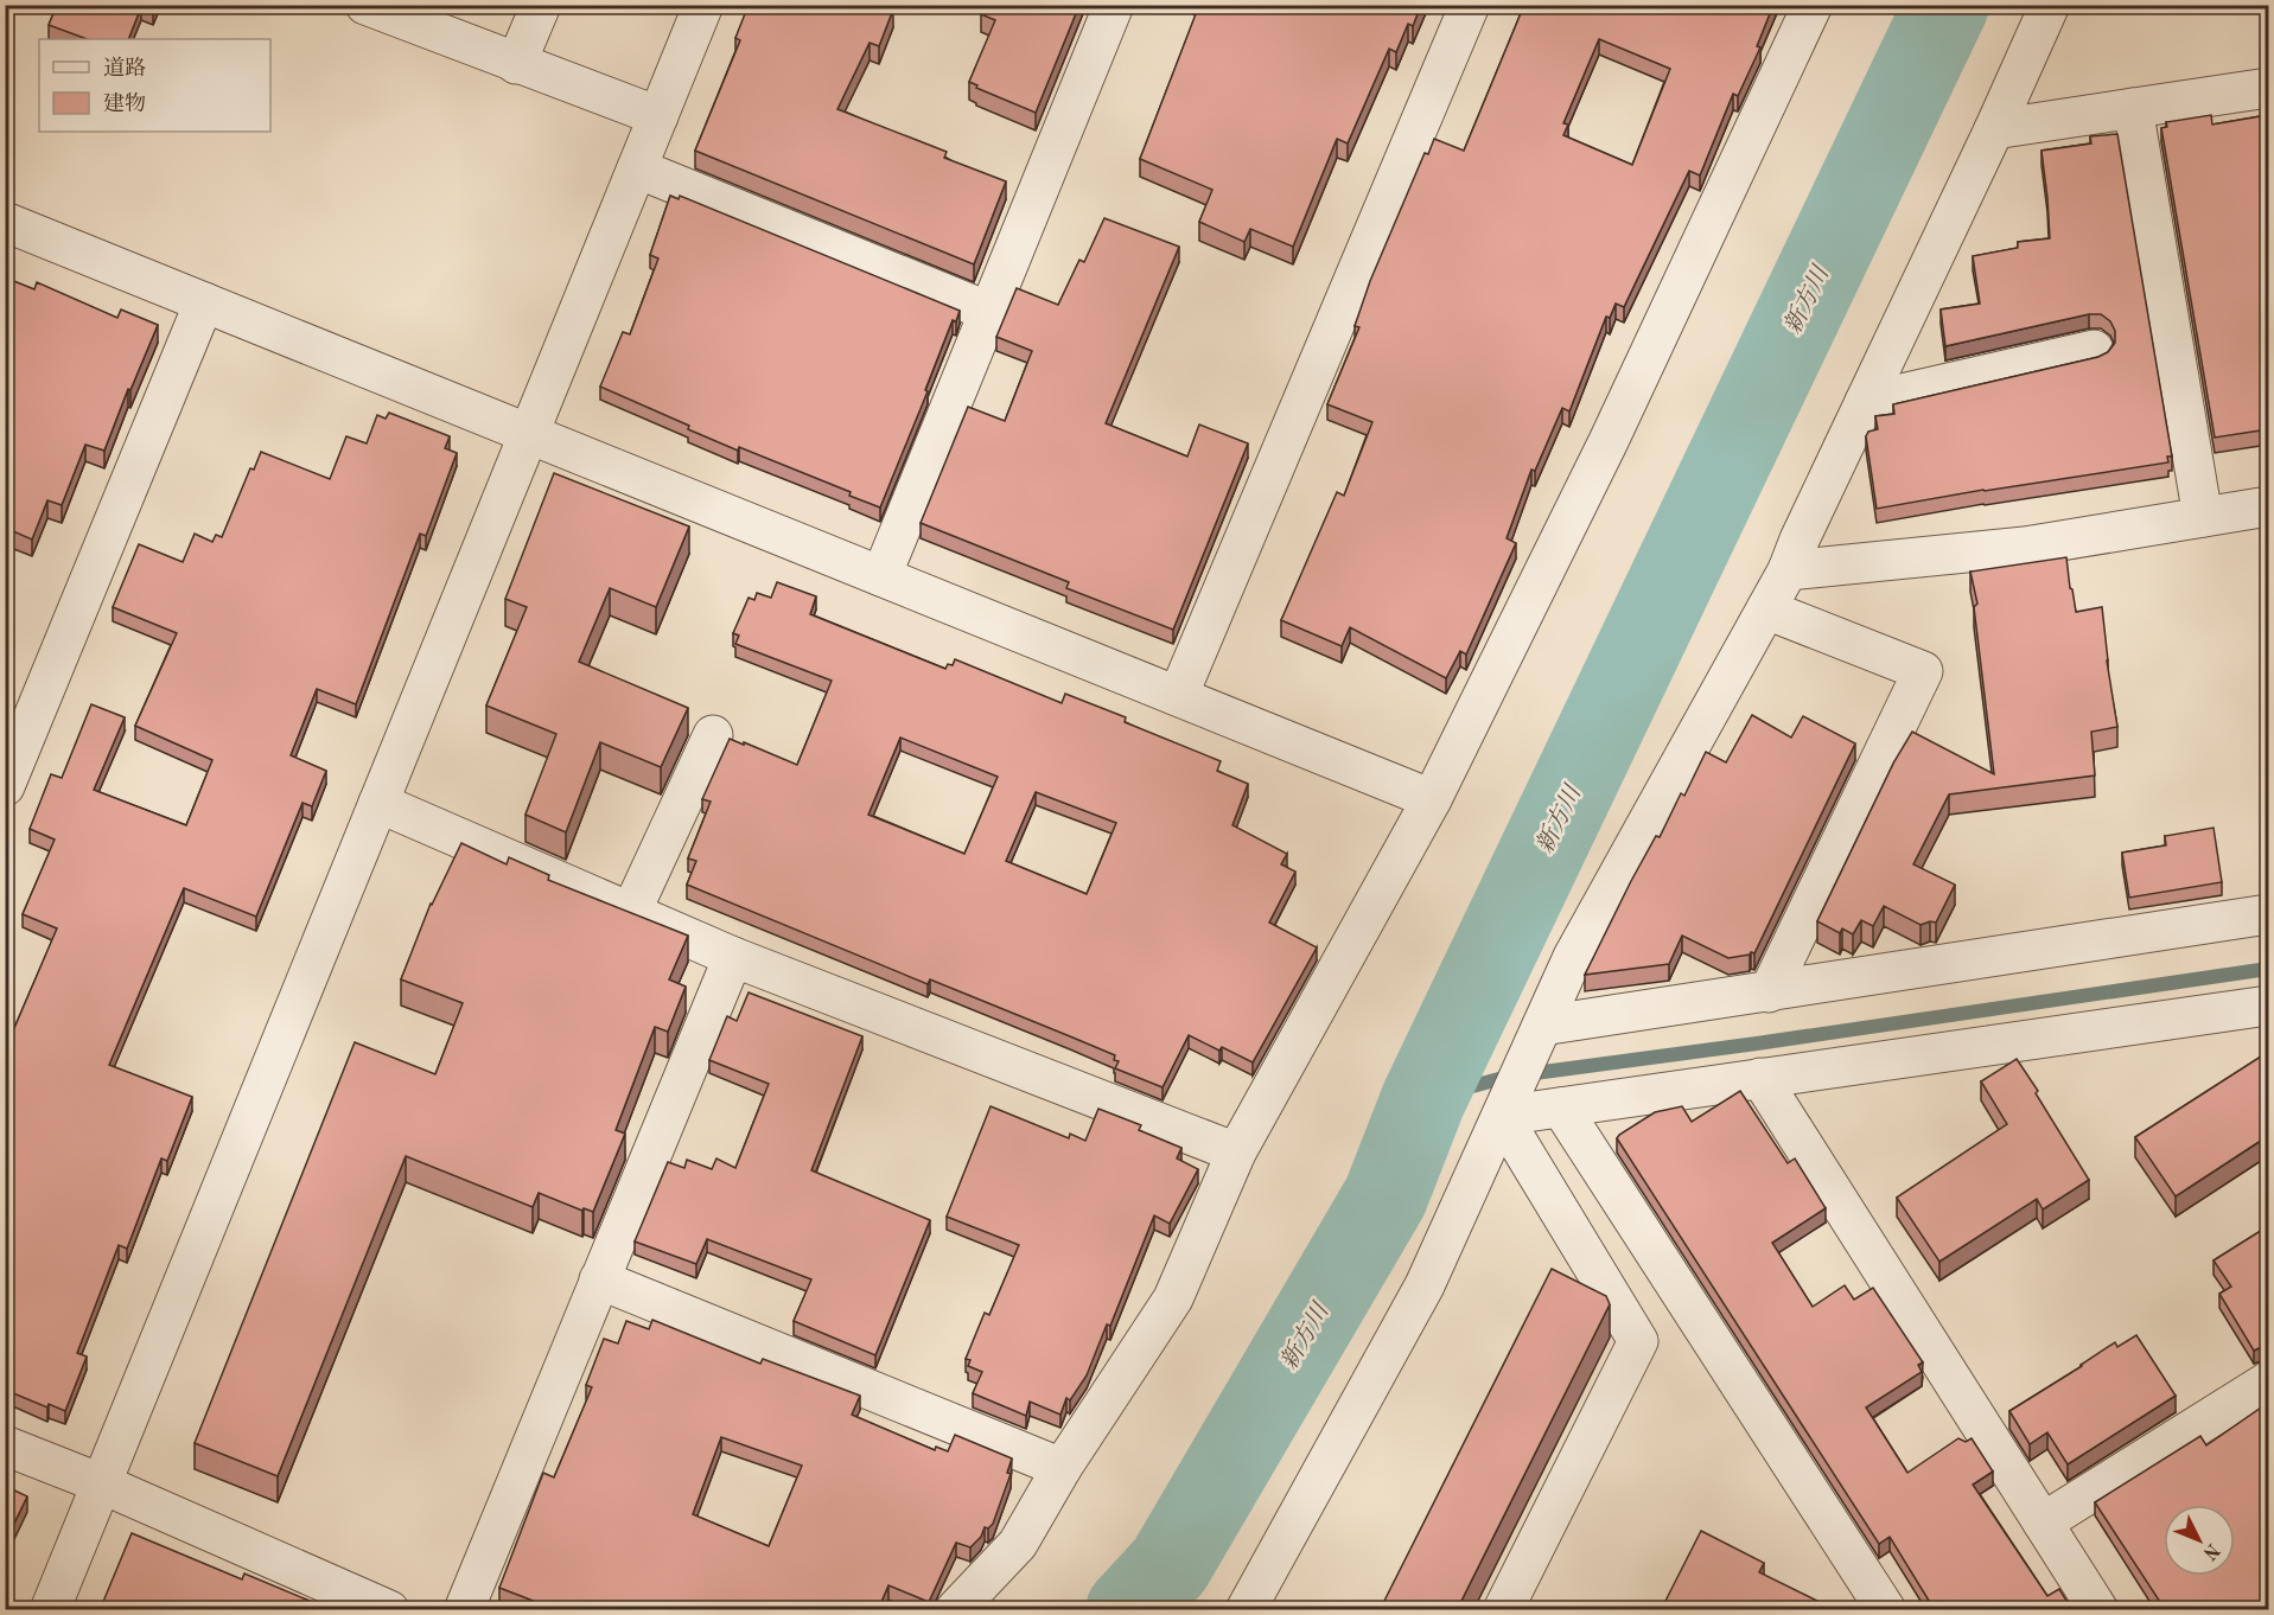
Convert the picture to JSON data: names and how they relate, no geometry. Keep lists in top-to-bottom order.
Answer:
{
  "water": ["新方川"],
  "legend": ["道路", "建物"],
  "north": "bottom right"
}
